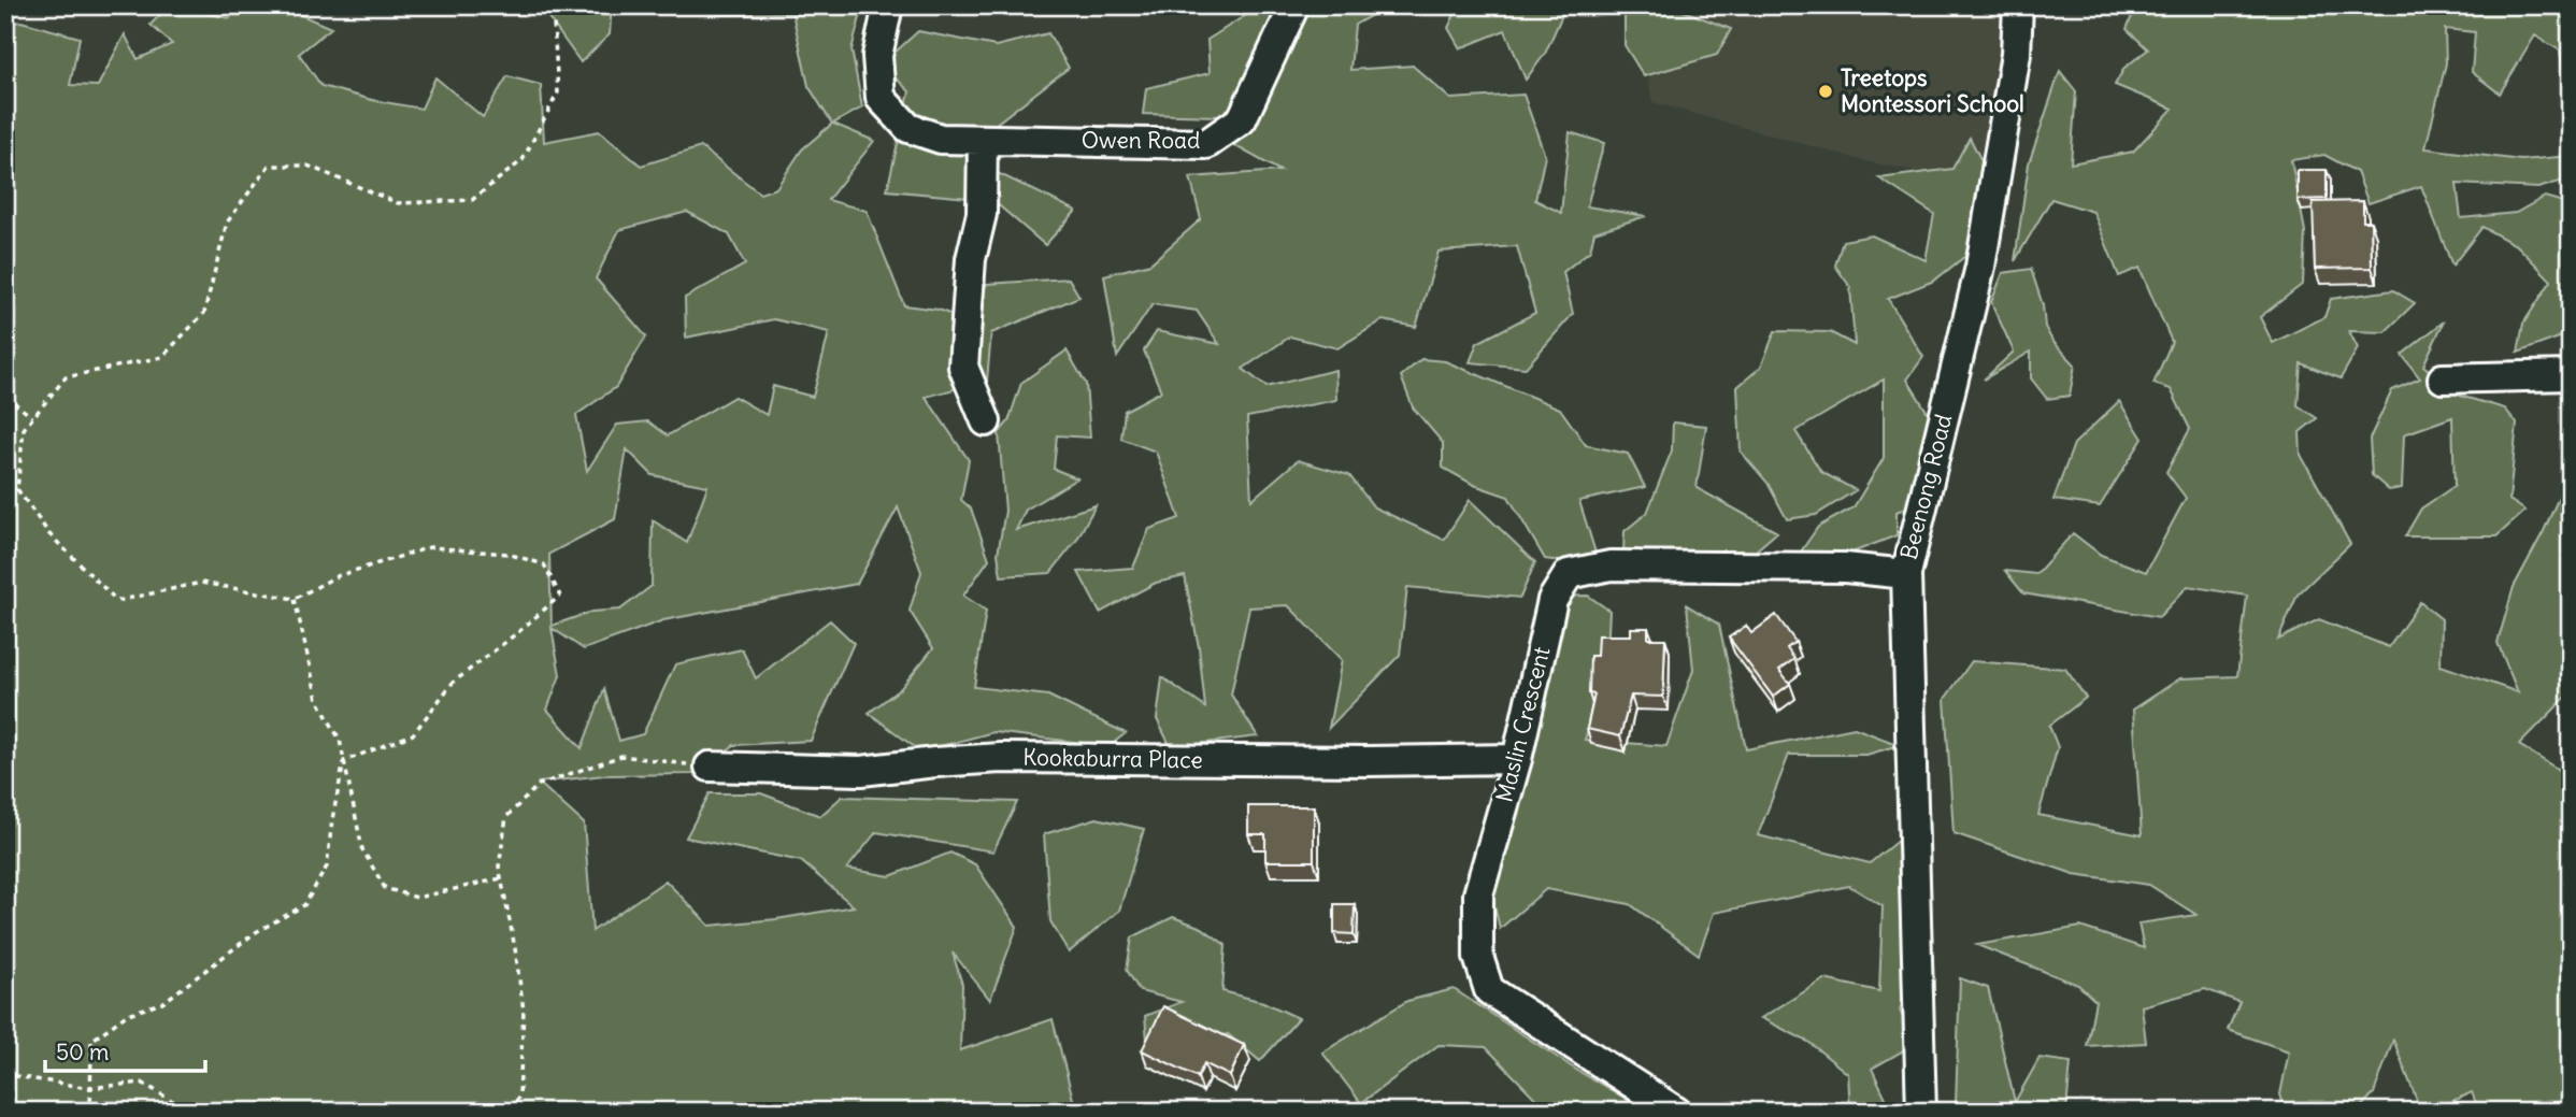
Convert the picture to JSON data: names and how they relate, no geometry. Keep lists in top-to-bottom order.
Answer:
{
  "streets": {
    "street": [
      "Owen Road",
      "Beenong Road",
      "Maslin Crescent",
      "Kookaburra Place"
    ]
  },
  "crossings": [
    ["Beenong Road", "Maslin Crescent"],
    ["Maslin Crescent", "Kookaburra Place"]
  ],
  "places": ["Treetops Montessori School"],
  "scale_bar": "50 m"
}
